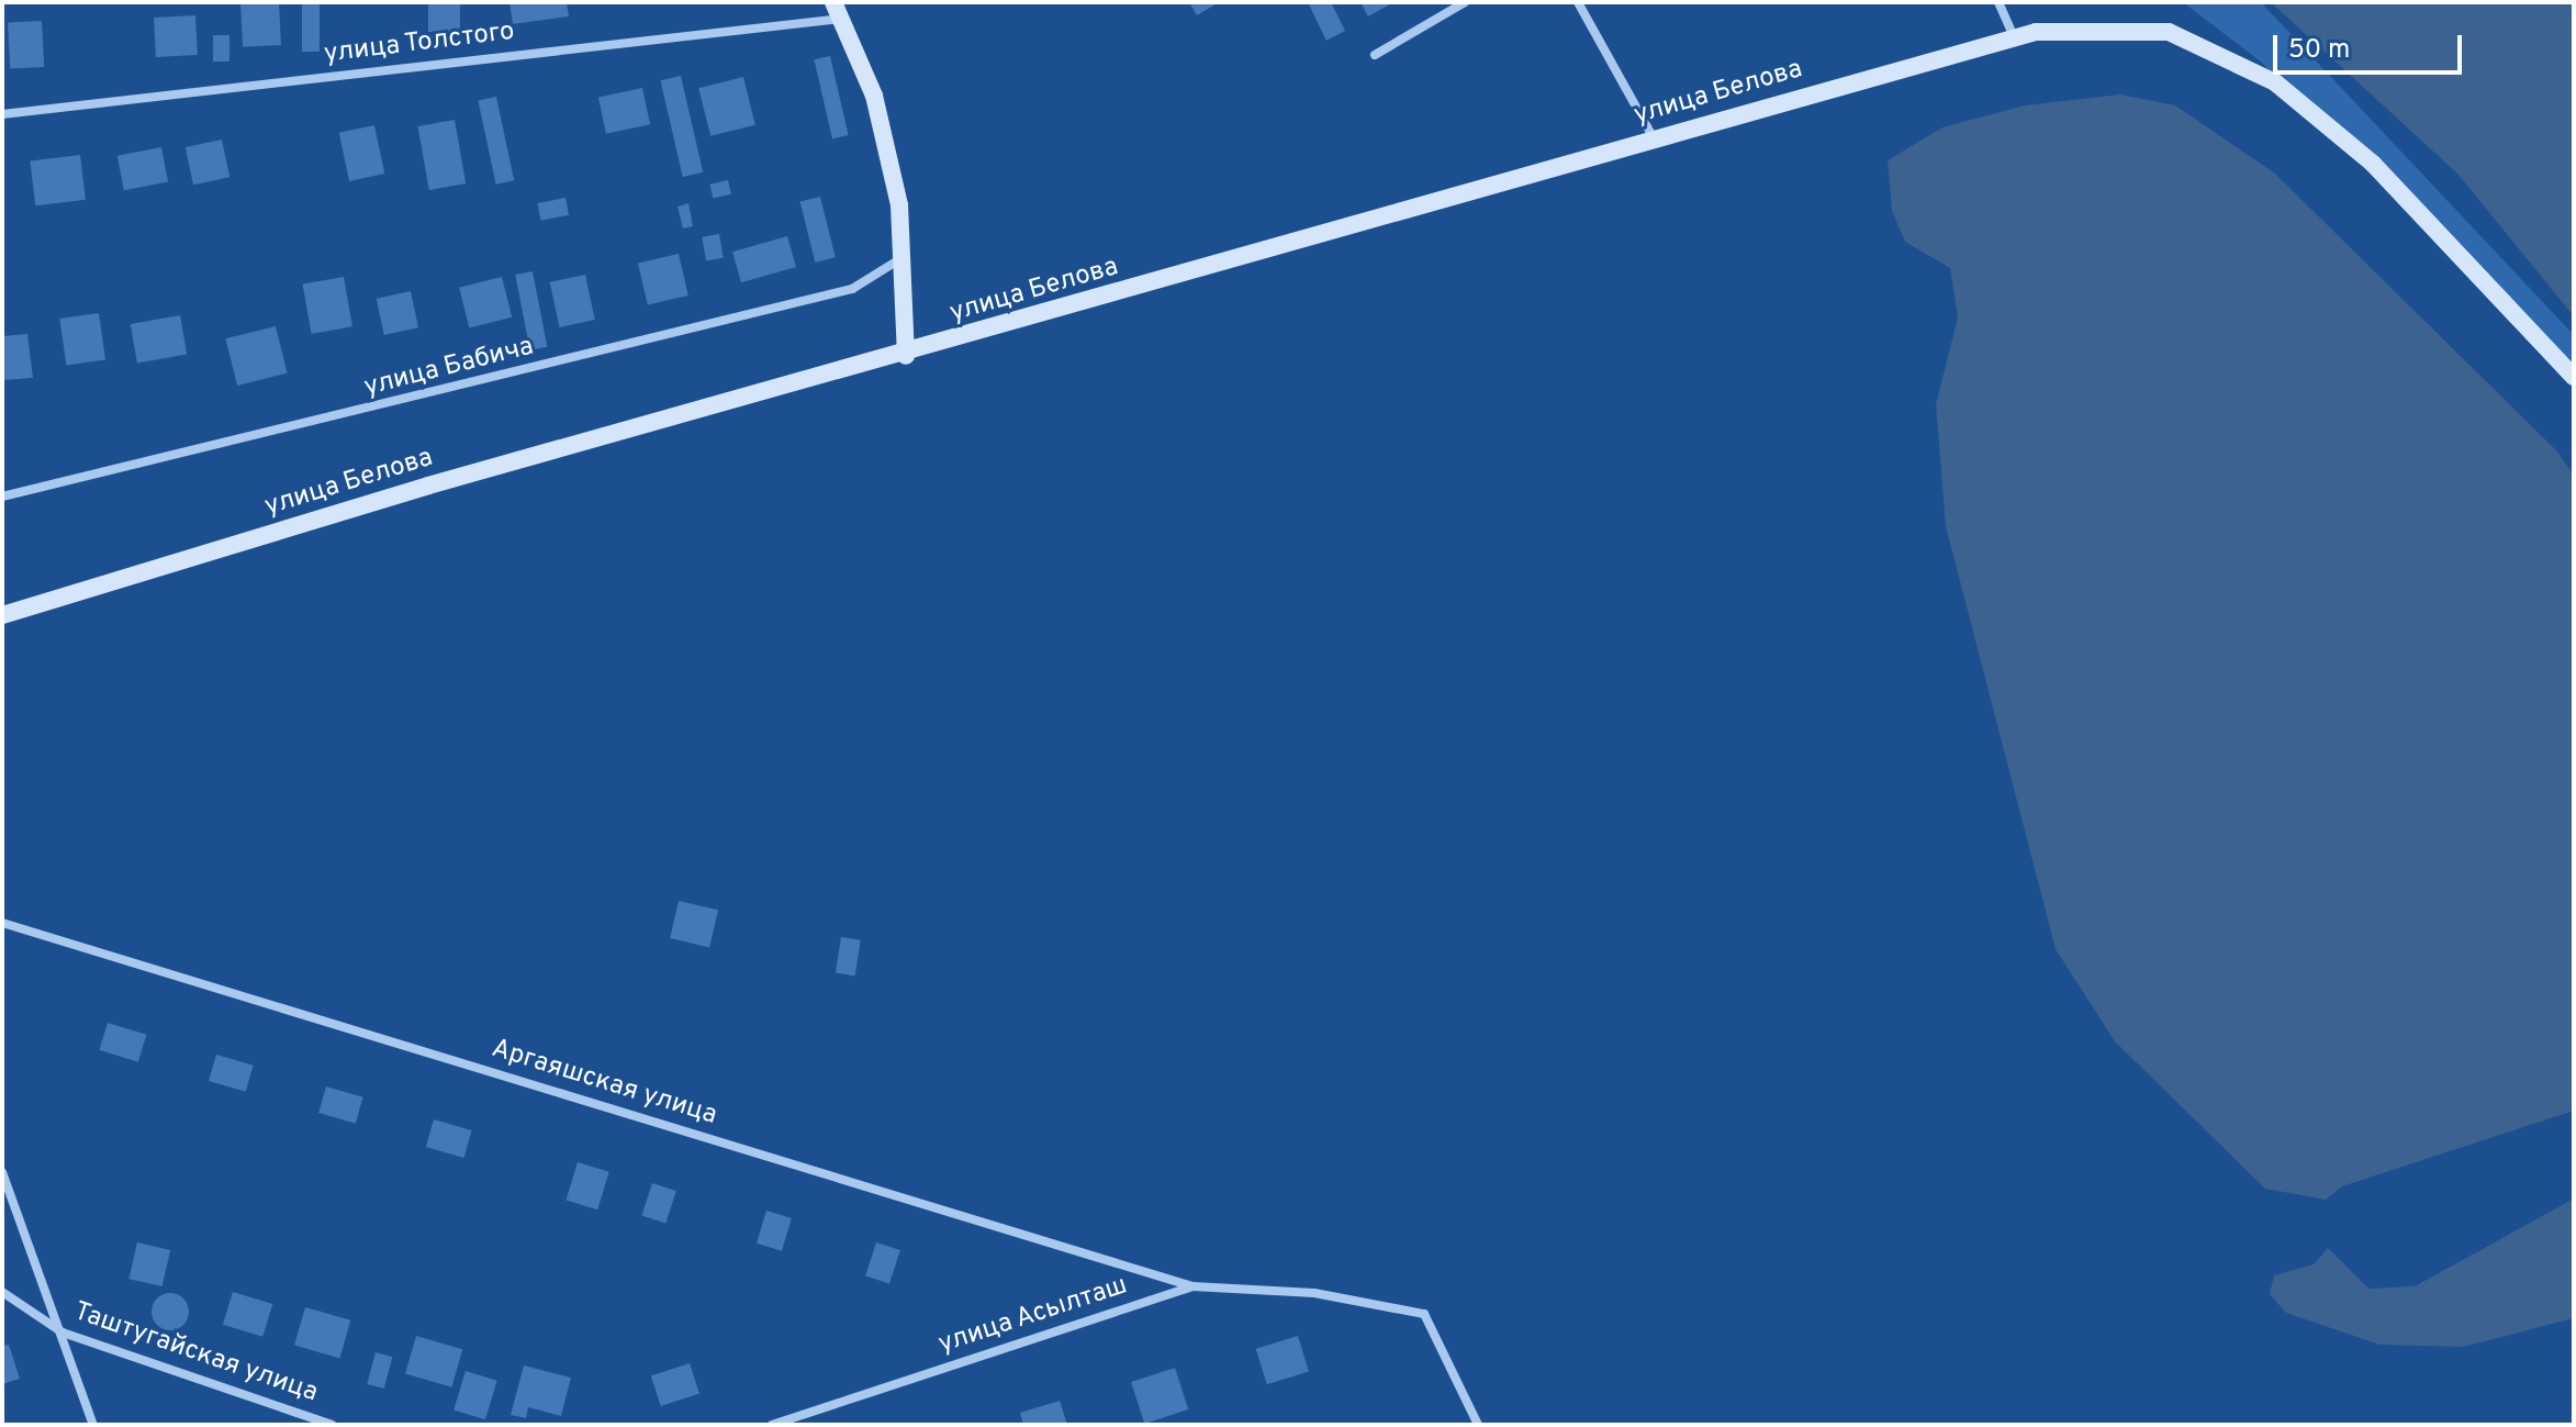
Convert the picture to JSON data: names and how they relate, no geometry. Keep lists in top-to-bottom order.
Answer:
{
  "streets": {
    "main road": ["улица Белова"],
    "street": [
      "улица Толстого",
      "улица Бабича",
      "Аргаяшская улица",
      "улица Асылташ",
      "Таштугайская улица"
    ]
  },
  "crossings": [
    ["Аргаяшская улица", "улица Асылташ"]
  ],
  "scale_bar": "50 m"
}
